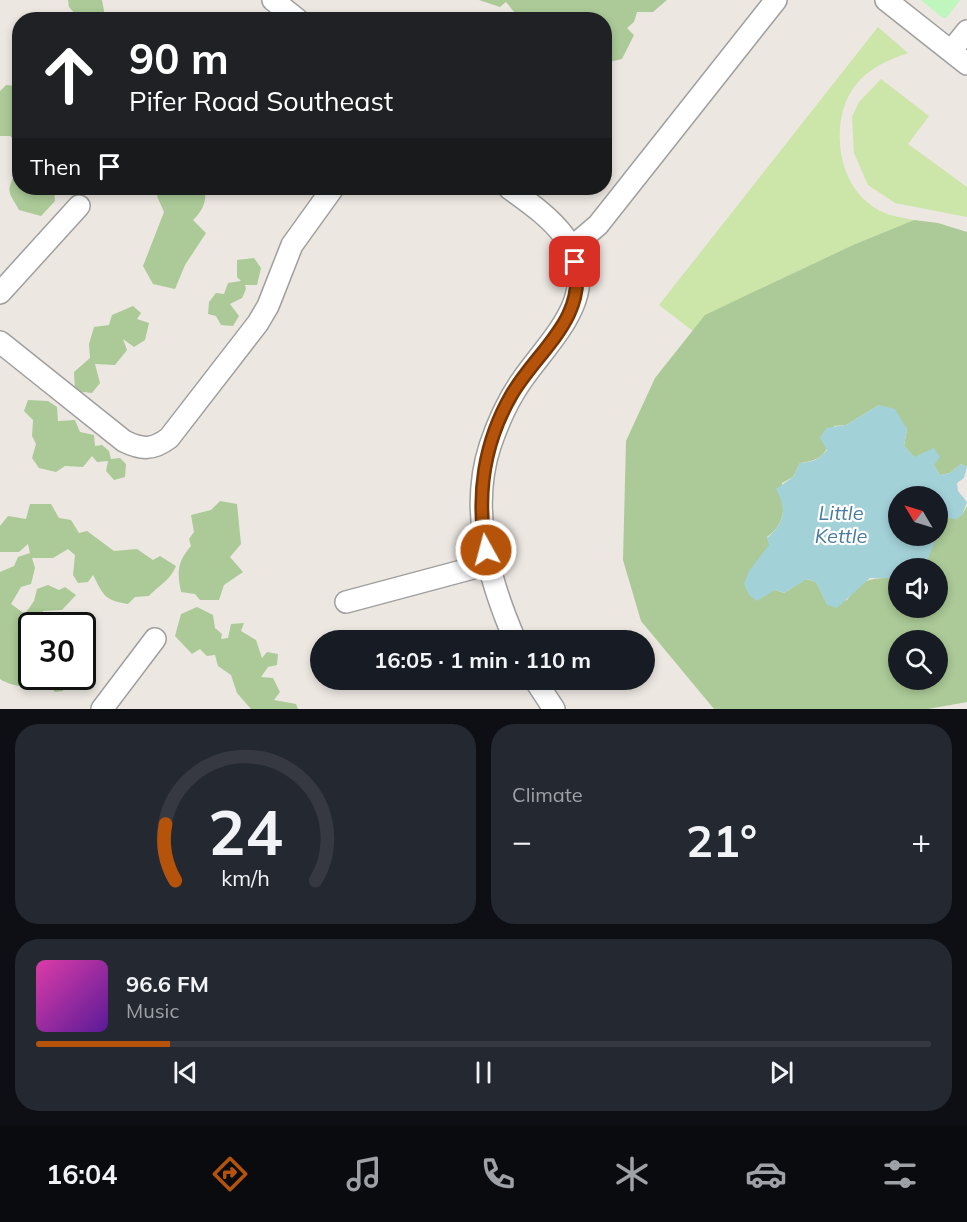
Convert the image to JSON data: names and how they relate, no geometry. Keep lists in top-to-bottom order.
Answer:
{
  "water": ["Little Kettle"],
  "north": "top left",
  "page": {
    "turn": ["90 m", "Pifer Road Southeast"],
    "then": "Then",
    "limit": "30",
    "trip": "16:05 · 1 min · 110 m",
    "tile": "Climate",
    "heat": ["−", "21°", "+"],
    "song": ["96.6 FM", "Music"],
    "tabs": "16:04",
    "gauge": ["24", "km/h"]
  }
}
